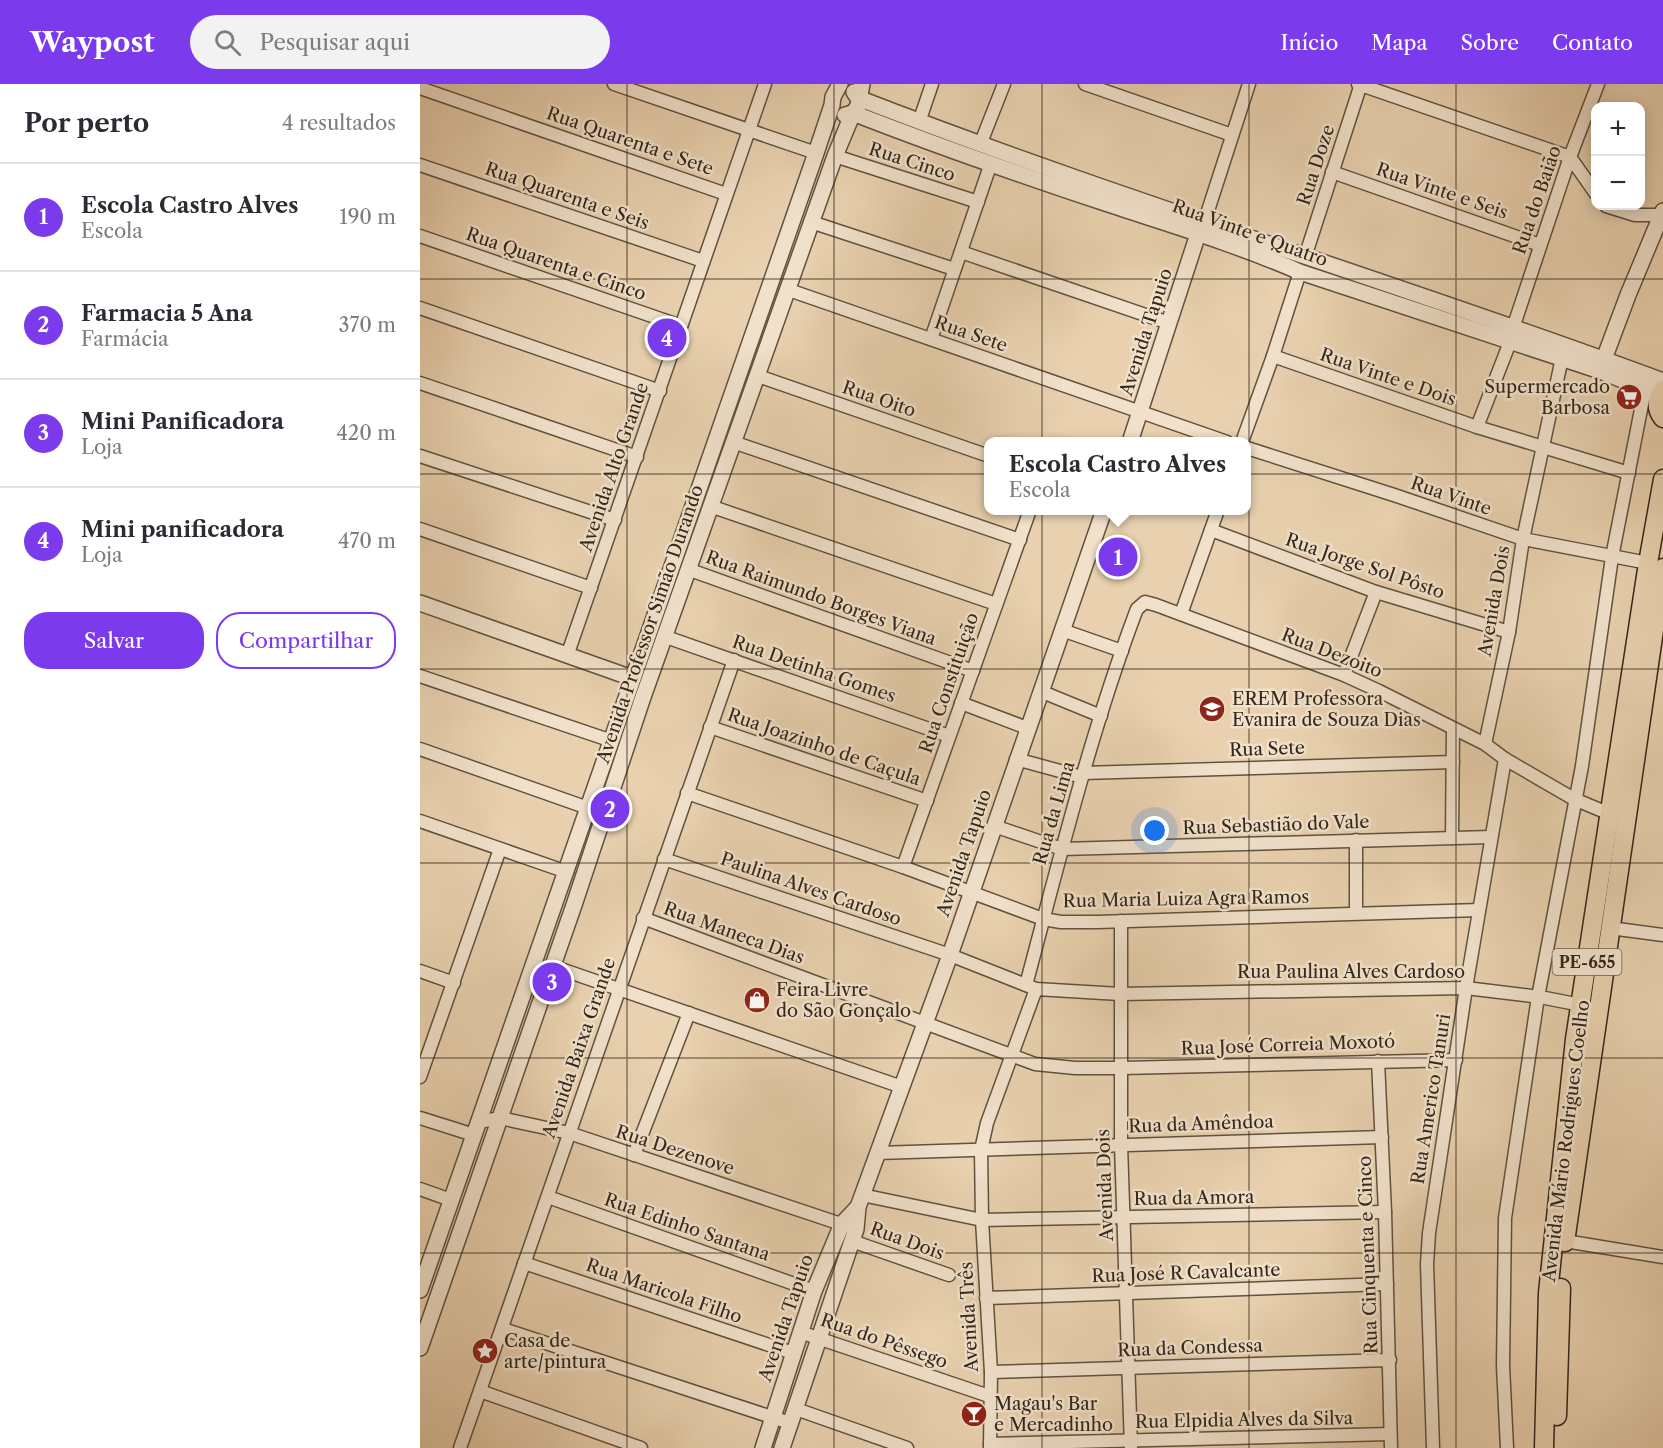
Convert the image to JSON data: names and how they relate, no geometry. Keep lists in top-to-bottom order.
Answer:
{
  "streets": {
    "main road": ["PE-655", "Avenida Mário Rodrigues Coelho"],
    "street": [
      "Rua Quarenta e Sete",
      "Rua Cinco",
      "Rua Doze",
      "Rua Vinte e Seis",
      "Rua Quarenta e Seis",
      "Rua do Baião",
      "Rua Vinte e Quatro",
      "Rua Quarenta e Cinco",
      "Avenida Tapuio",
      "Rua Sete",
      "Rua Vinte e Dois",
      "Rua Oito",
      "Avenida Alto Grande",
      "Rua Vinte",
      "Rua Jorge Sol Pôsto",
      "Rua Raimundo Borges Viana",
      "Avenida Dois",
      "Avenida Professor Simão Durando",
      "Rua Dezoito",
      "Rua Detinha Gomes",
      "Rua Constituição",
      "Rua Joazinho de Caçula",
      "Rua da Lima",
      "Rua Sebastião do Vale",
      "Paulina Alves Cardoso",
      "Rua Maria Luiza Agra Ramos",
      "Rua Maneca Dias",
      "Rua Paulina Alves Cardoso",
      "Rua José Correia Moxotó",
      "Avenida Baixa Grande",
      "Rua Americo Tanuri",
      "Rua da Amêndoa",
      "Rua Dezenove",
      "Rua da Amora",
      "Rua Edinho Santana",
      "Rua Dois",
      "Rua Cinquenta e Cinco",
      "Rua José R Cavalcante",
      "Rua Maricola Filho",
      "Avenida Três",
      "Rua do Pêssego",
      "Rua da Condessa",
      "Rua Elpidia Alves da Silva"
    ]
  },
  "crossings": [
    ["Rua Quarenta e Sete", "Avenida Alto Grande"],
    ["Rua Cinco", "Avenida Professor Simão Durando"],
    ["Rua Doze", "Rua Vinte e Seis"],
    ["Rua Doze", "Rua Vinte e Quatro"],
    ["Rua Doze", "Rua Vinte e Dois"],
    ["Rua Vinte e Seis", "Rua do Baião"],
    ["Rua Quarenta e Seis", "Avenida Alto Grande"],
    ["Rua do Baião", "Rua Vinte e Quatro"],
    ["Rua do Baião", "Rua Vinte e Dois"],
    ["Rua Vinte e Quatro", "Avenida Tapuio"],
    ["Rua Vinte e Quatro", "Avenida Dois"],
    ["Rua Vinte e Quatro", "Avenida Professor Simão Durando"],
    ["Rua Quarenta e Cinco", "Avenida Alto Grande"],
    ["Avenida Tapuio", "Rua Sete"],
    ["Avenida Tapuio", "Paulina Alves Cardoso"],
    ["Avenida Tapuio", "Rua Maria Luiza Agra Ramos"],
    ["Avenida Tapuio", "Rua Maneca Dias"],
    ["Avenida Tapuio", "Rua da Amêndoa"],
    ["Avenida Tapuio", "Rua Dezenove"],
    ["Avenida Tapuio", "Rua da Amora"],
    ["Avenida Tapuio", "Rua Edinho Santana"],
    ["Avenida Tapuio", "Rua Dois"],
    ["Avenida Tapuio", "Rua Maricola Filho"],
    ["Avenida Tapuio", "Rua do Pêssego"],
    ["Rua Sete", "Avenida Professor Simão Durando"],
    ["Rua Sete", "Rua da Lima"],
    ["Rua Vinte e Dois", "Avenida Dois"],
    ["Rua Oito", "Avenida Professor Simão Durando"],
    ["Rua Vinte", "Avenida Dois"],
    ["Rua Vinte", "Avenida Mário Rodrigues Coelho"],
    ["Rua Jorge Sol Pôsto", "Avenida Dois"],
    ["Rua Raimundo Borges Viana", "Avenida Professor Simão Durando"],
    ["Rua Raimundo Borges Viana", "Rua Constituição"],
    ["Avenida Dois", "Rua Dezoito"],
    ["Avenida Dois", "Paulina Alves Cardoso"],
    ["Avenida Dois", "Rua Maria Luiza Agra Ramos"],
    ["Avenida Dois", "Rua Maneca Dias"],
    ["Avenida Dois", "Rua Paulina Alves Cardoso"],
    ["Avenida Dois", "Rua José Correia Moxotó"],
    ["Avenida Dois", "Rua da Amêndoa"],
    ["Avenida Dois", "Rua da Amora"],
    ["Avenida Dois", "Rua José R Cavalcante"],
    ["Avenida Dois", "Rua da Condessa"],
    ["Avenida Dois", "Rua Elpidia Alves da Silva"],
    ["Avenida Professor Simão Durando", "Rua Detinha Gomes"],
    ["Avenida Professor Simão Durando", "Rua Dezenove"],
    ["Rua Dezoito", "Rua da Lima"],
    ["Rua Dezoito", "Rua Americo Tanuri"],
    ["Rua Dezoito", "Avenida Mário Rodrigues Coelho"],
    ["Rua Detinha Gomes", "Rua Constituição"],
    ["Rua Detinha Gomes", "Avenida Baixa Grande"],
    ["Rua Constituição", "Rua Joazinho de Caçula"],
    ["Rua Constituição", "Rua Maria Luiza Agra Ramos"],
    ["Rua Joazinho de Caçula", "Avenida Baixa Grande"],
    ["Rua da Lima", "Rua Sebastião do Vale"],
    ["Rua da Lima", "Paulina Alves Cardoso"],
    ["Rua da Lima", "Rua Maria Luiza Agra Ramos"],
    ["Rua da Lima", "Rua Maneca Dias"],
    ["Rua da Lima", "Rua da Amêndoa"],
    ["Rua da Lima", "Rua da Amora"],
    ["Rua da Lima", "Avenida Três"],
    ["Rua Sebastião do Vale", "Rua Americo Tanuri"],
    ["Paulina Alves Cardoso", "Rua Paulina Alves Cardoso"],
    ["Paulina Alves Cardoso", "Avenida Baixa Grande"],
    ["Rua Maria Luiza Agra Ramos", "Avenida Baixa Grande"],
    ["Rua Maria Luiza Agra Ramos", "Rua Americo Tanuri"],
    ["Rua Maneca Dias", "Rua José Correia Moxotó"],
    ["Rua Maneca Dias", "Avenida Baixa Grande"],
    ["Rua Paulina Alves Cardoso", "Rua Americo Tanuri"],
    ["Rua Paulina Alves Cardoso", "Avenida Mário Rodrigues Coelho"],
    ["Rua José Correia Moxotó", "Rua Americo Tanuri"],
    ["Rua José Correia Moxotó", "Rua Cinquenta e Cinco"],
    ["Avenida Baixa Grande", "Rua Dezenove"],
    ["Avenida Baixa Grande", "Rua Edinho Santana"],
    ["Avenida Baixa Grande", "Rua Maricola Filho"],
    ["Rua da Amêndoa", "Rua Cinquenta e Cinco"],
    ["Rua Dezenove", "Rua Dois"],
    ["Rua da Amora", "Rua Cinquenta e Cinco"],
    ["Rua da Amora", "Avenida Três"],
    ["Rua Cinquenta e Cinco", "Rua José R Cavalcante"],
    ["Rua Cinquenta e Cinco", "Rua da Condessa"],
    ["Rua Cinquenta e Cinco", "Rua Elpidia Alves da Silva"],
    ["Rua José R Cavalcante", "Avenida Três"],
    ["Avenida Três", "Rua do Pêssego"],
    ["Avenida Três", "Rua da Condessa"],
    ["Avenida Três", "Rua Elpidia Alves da Silva"]
  ],
  "places": {
    "supermarket": ["Supermercado Barbosa"],
    "school or university": ["EREM Professora Evanira de Souza Dias"],
    "shop": ["Feira Livre do São Gonçalo"],
    "place": ["Casa de arte/pintura"],
    "bar": ["Magau's Bar e Mercadinho"]
  },
  "page": {
    "header": "Waypost",
    "search": "Pesquisar aqui",
    "nav": [
      "Início",
      "Mapa",
      "Sobre",
      "Contato"
    ],
    "heading": ["Por perto", "4 resultados"],
    "map_buttons": ["+", "−"],
    "list": [
      {
        "mark": "1",
        "name": "Escola Castro Alves",
        "note": "Escola",
        "value": "190 m"
      },
      {
        "mark": "2",
        "name": "Farmacia 5 Ana",
        "note": "Farmácia",
        "value": "370 m"
      },
      {
        "mark": "3",
        "name": "Mini Panificadora",
        "note": "Loja",
        "value": "420 m"
      },
      {
        "mark": "4",
        "name": "Mini panificadora",
        "note": "Loja",
        "value": "470 m"
      }
    ],
    "pins": [
      "4",
      "1",
      "2",
      "3"
    ],
    "popup": ["Escola Castro Alves", "Escola"],
    "buttons": ["Salvar", "Compartilhar"]
  }
}
